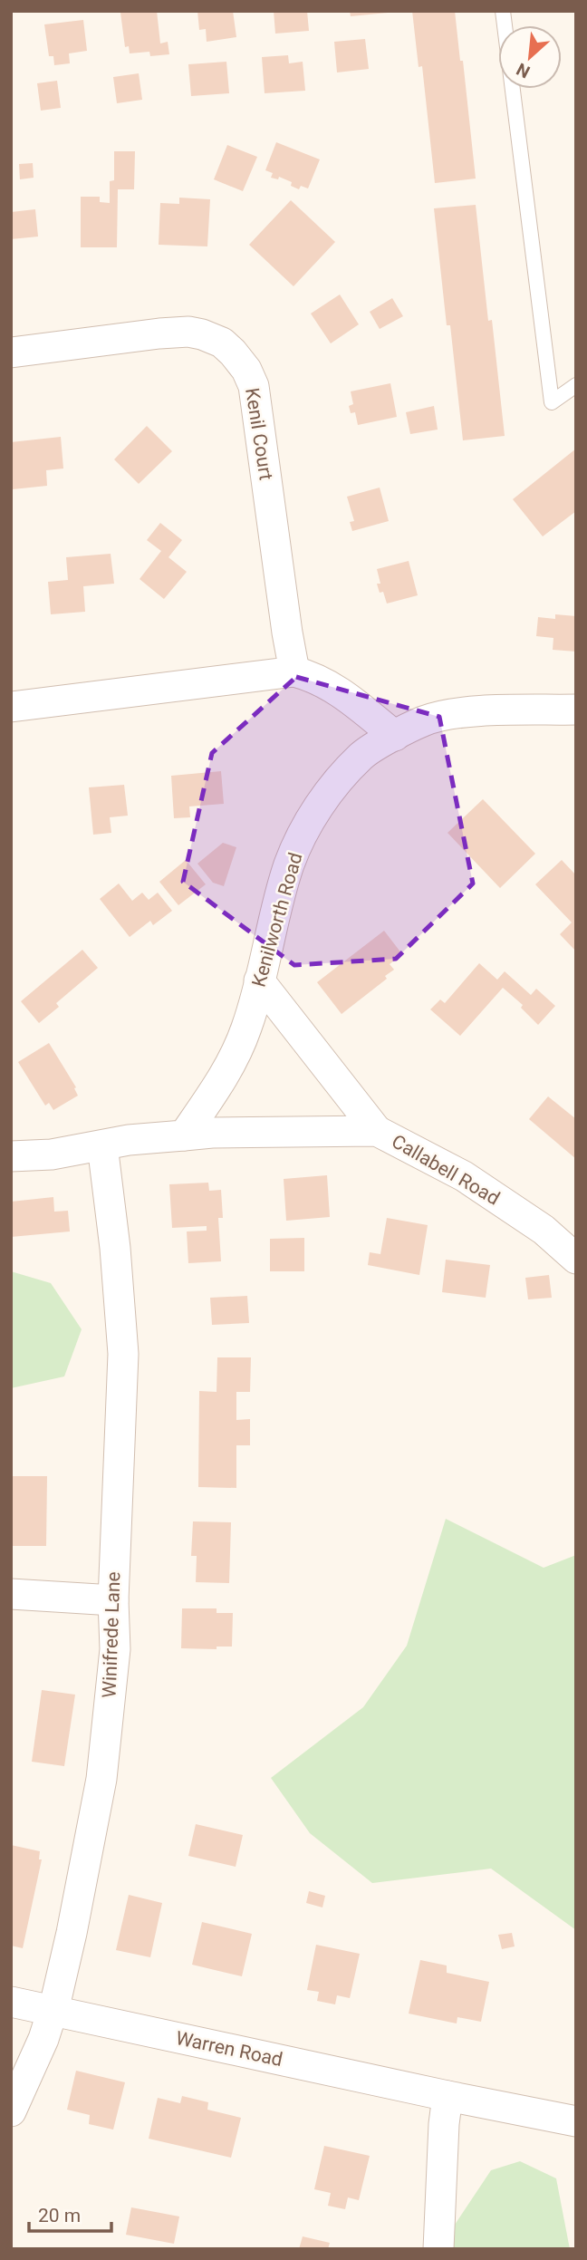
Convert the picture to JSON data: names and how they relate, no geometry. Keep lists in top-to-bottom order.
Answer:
{
  "streets": {
    "street": [
      "Kenil Court",
      "Kenilworth Road",
      "Callabell Road",
      "Winifrede Lane",
      "Warren Road"
    ]
  },
  "crossings": [
    ["Kenilworth Road", "Callabell Road"],
    ["Winifrede Lane", "Warren Road"]
  ],
  "scale_bar": "20 m",
  "north": "bottom left"
}
